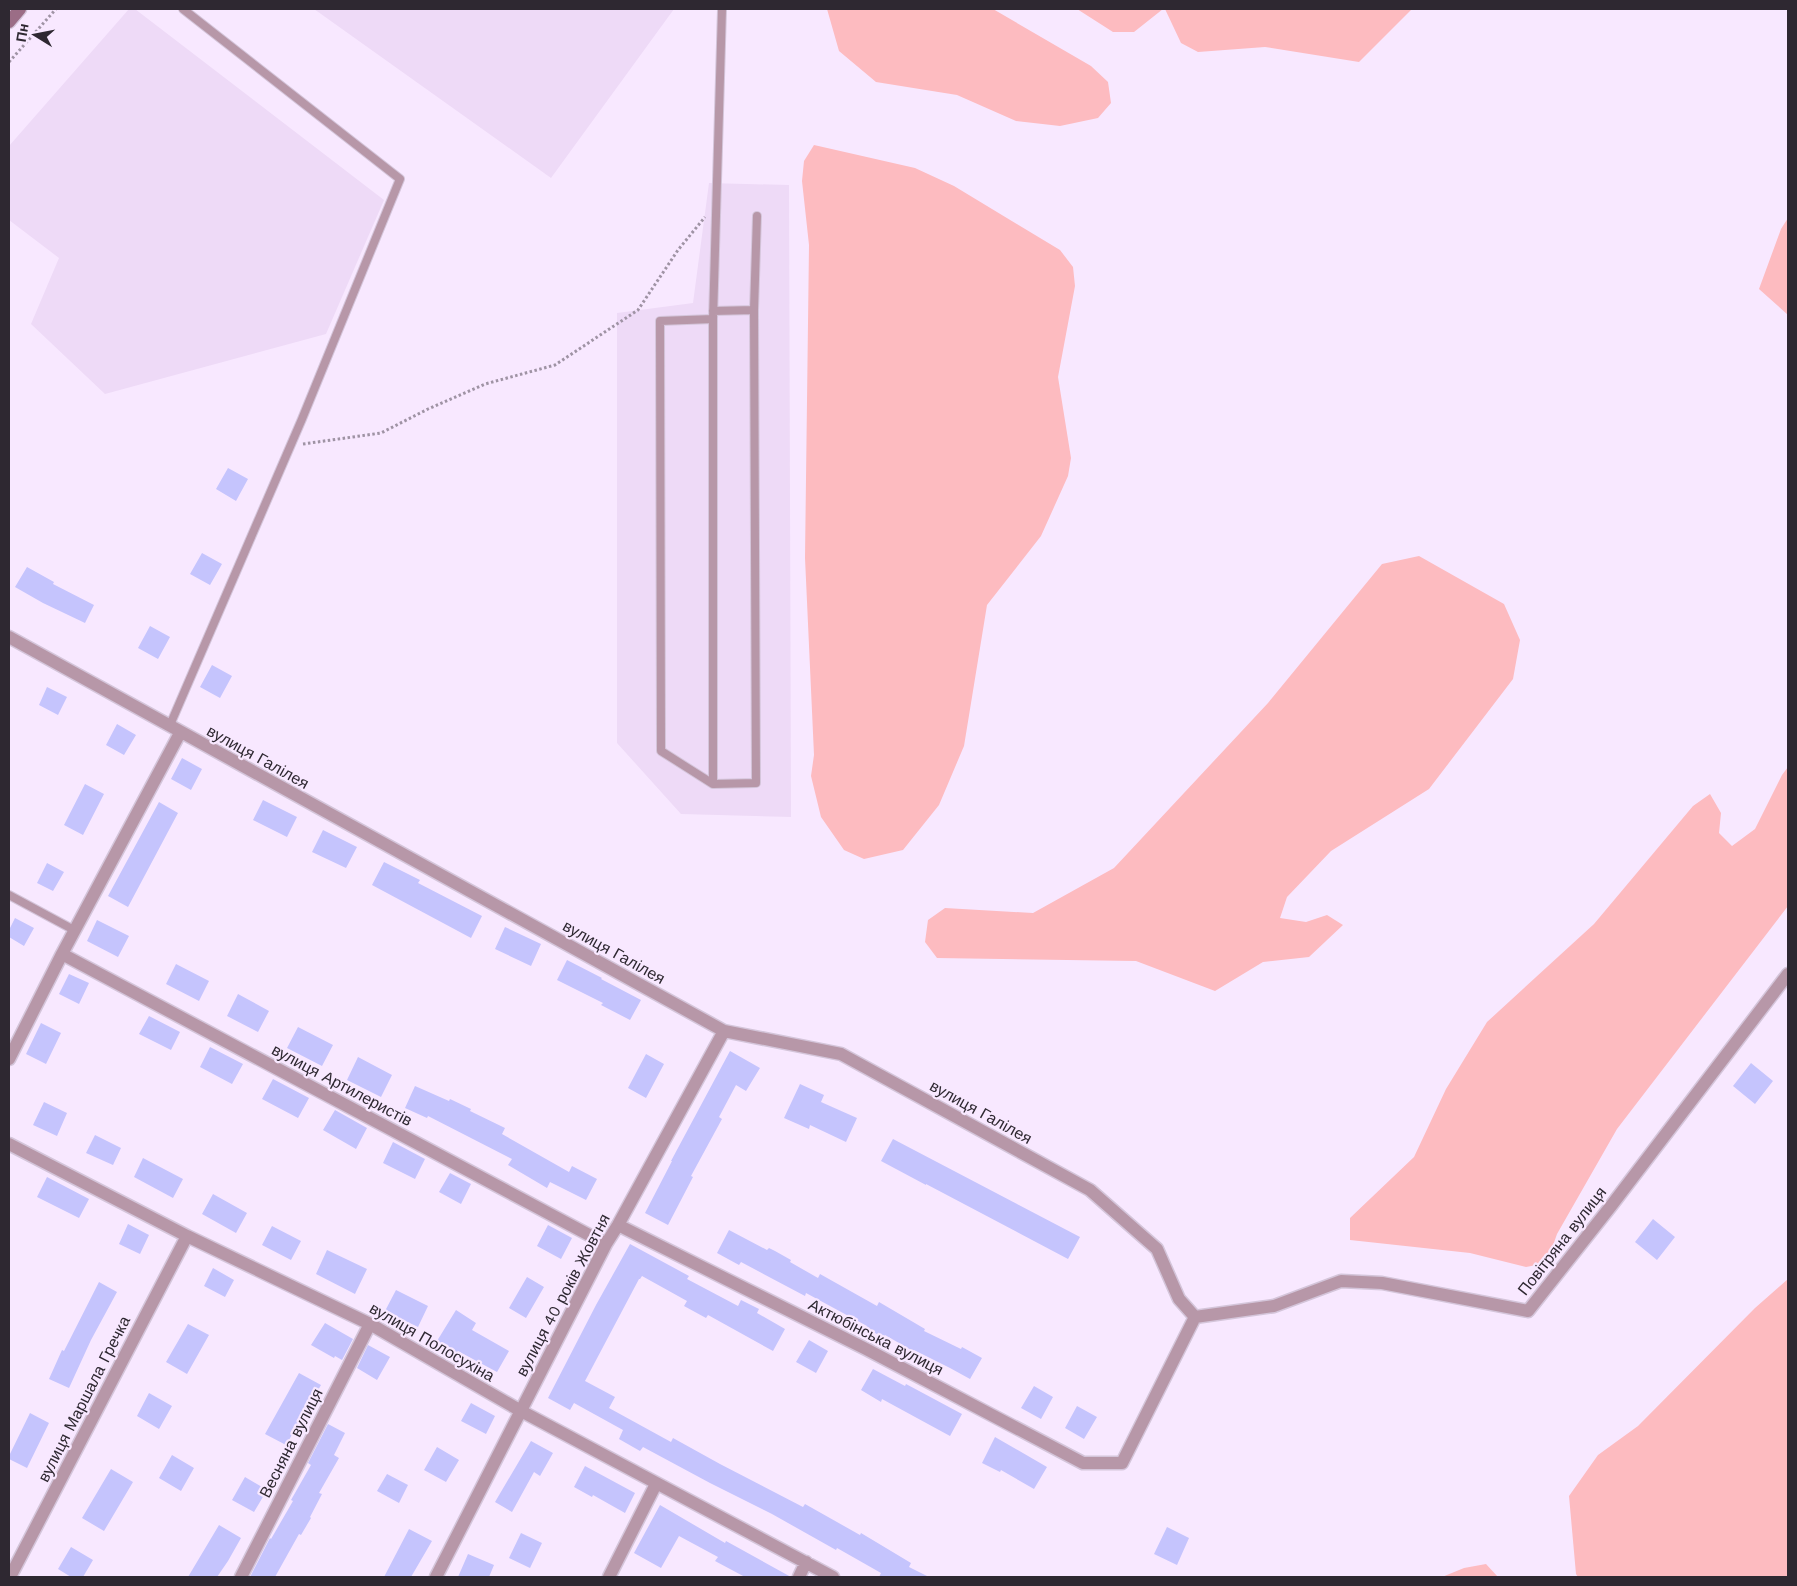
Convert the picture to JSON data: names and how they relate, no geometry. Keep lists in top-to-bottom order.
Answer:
{
  "streets": {
    "street": [
      "вулиця Галілея",
      "вулиця Артилеристів",
      "Повітряна вулиця",
      "вулиця 40 років Жовтня",
      "Актюбінська вулиця",
      "вулиця Полосухіна",
      "вулиця Маршала Гречка",
      "Весняна вулиця"
    ]
  },
  "crossings": [
    ["вулиця Галілея", "Повітряна вулиця"],
    ["вулиця Галілея", "вулиця 40 років Жовтня"],
    ["вулиця Галілея", "Актюбінська вулиця"],
    ["вулиця Артилеристів", "вулиця 40 років Жовтня"],
    ["Повітряна вулиця", "Актюбінська вулиця"],
    ["вулиця 40 років Жовтня", "Актюбінська вулиця"],
    ["вулиця 40 років Жовтня", "вулиця Полосухіна"],
    ["вулиця Полосухіна", "вулиця Маршала Гречка"],
    ["вулиця Полосухіна", "Весняна вулиця"]
  ],
  "north": "left"
}
